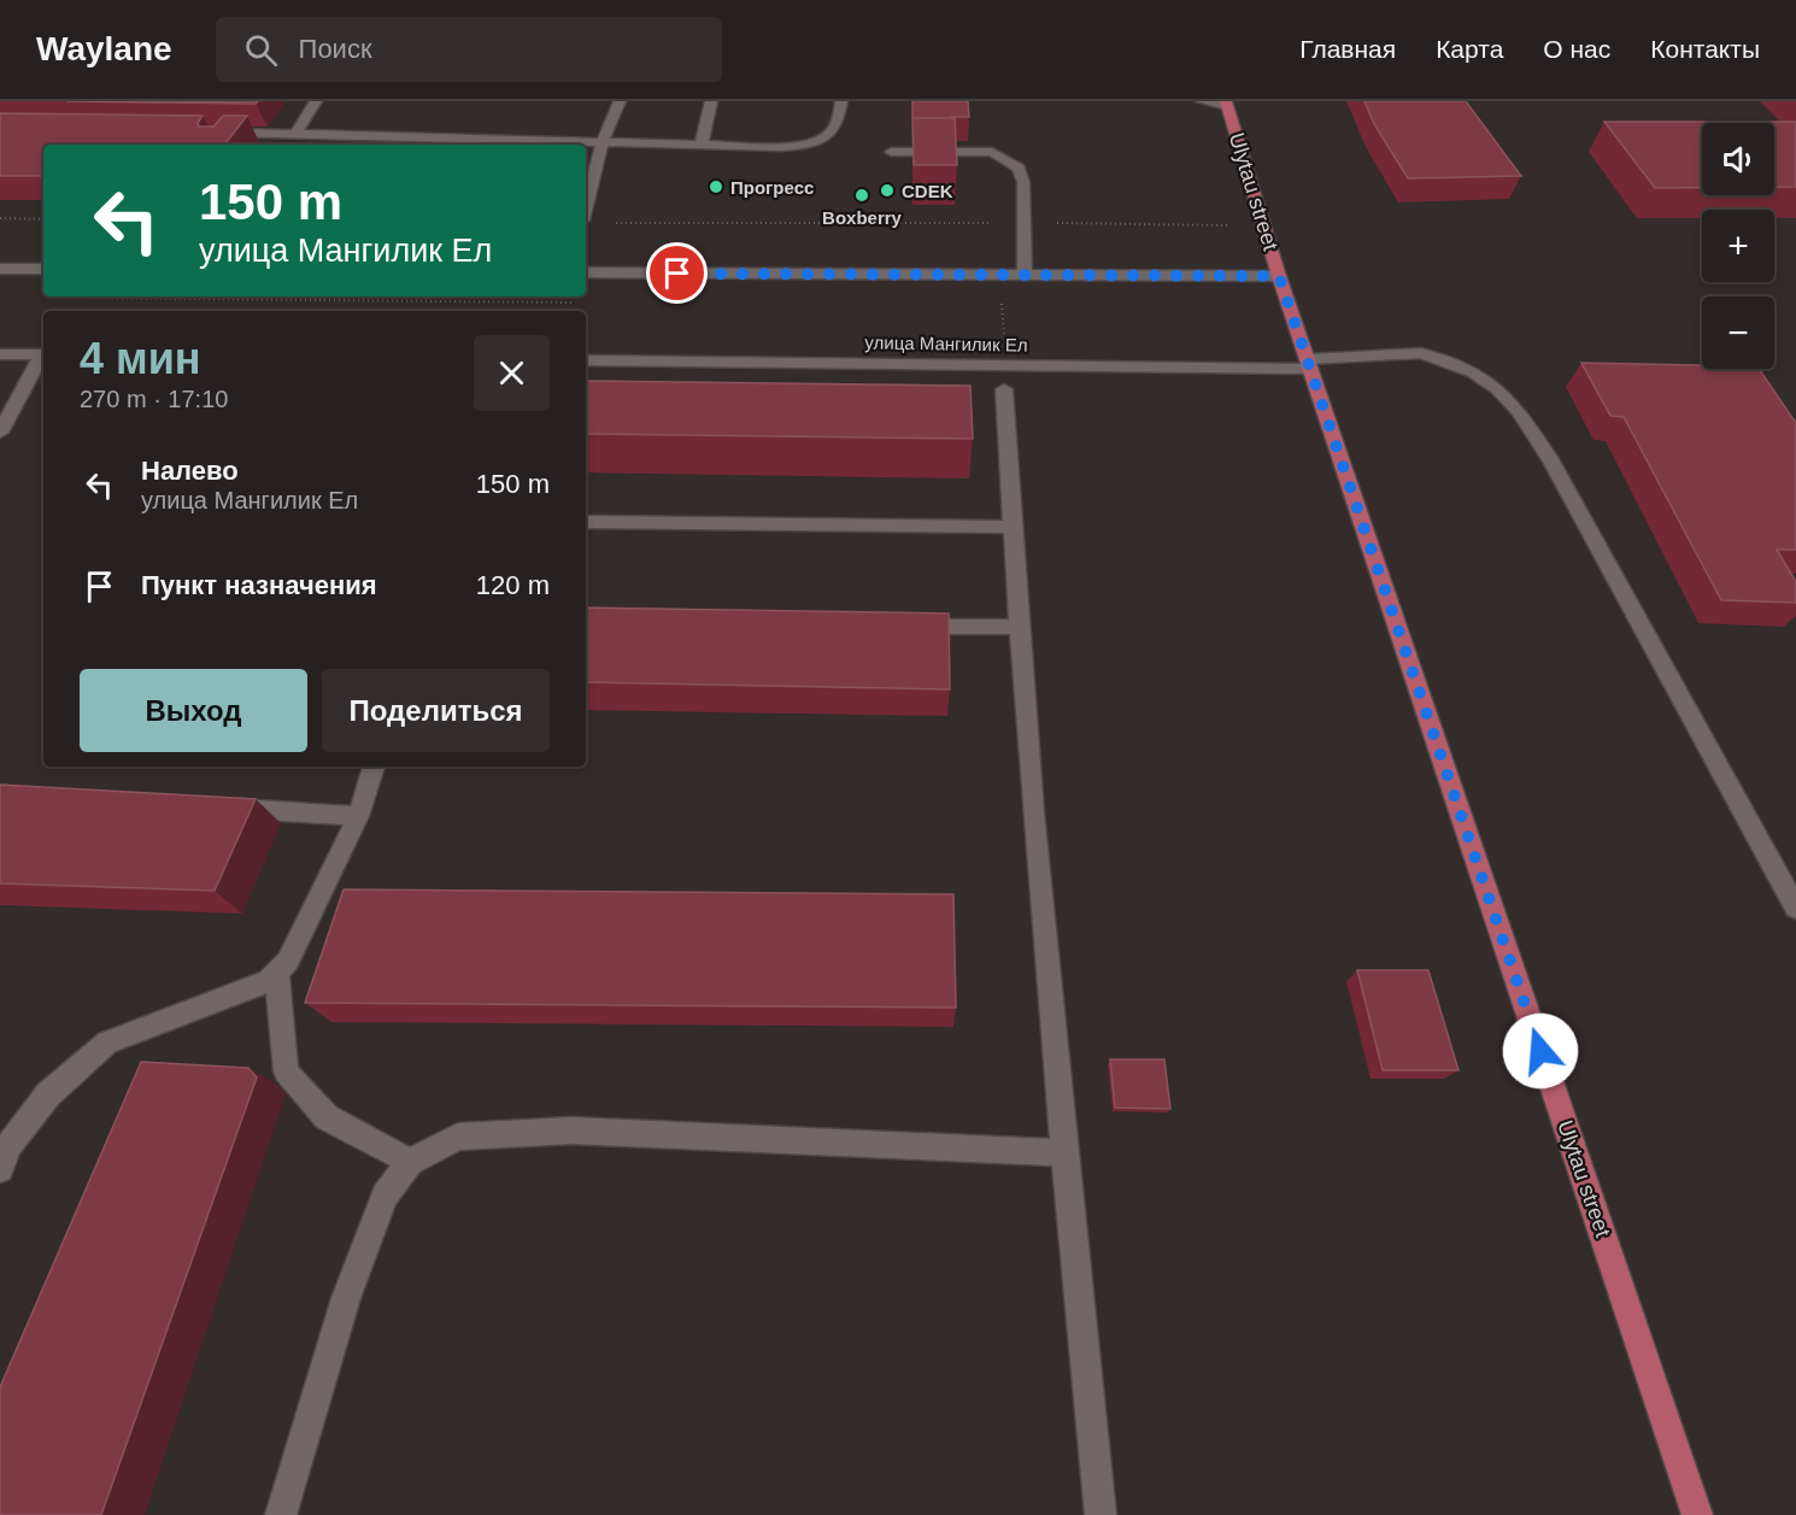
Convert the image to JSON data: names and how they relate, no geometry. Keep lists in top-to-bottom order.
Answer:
{
  "streets": {
    "main road": ["Ulytau street"],
    "street": ["улица Мангилик Ел"]
  },
  "crossings": [
    ["Ulytau street", "улица Мангилик Ел"]
  ],
  "places": ["Прогресс", "CDEK", "Boxberry"],
  "page": {
    "header": "Waylane",
    "search": "Поиск",
    "nav": [
      "Главная",
      "Карта",
      "О нас",
      "Контакты"
    ],
    "map_buttons": ["+", "−"],
    "turn": ["150 m", "улица Мангилик Ел"],
    "heading": ["4 мин", "270 m · 17:10"],
    "list": [
      {
        "name": "Налево",
        "note": "улица Мангилик Ел",
        "value": "150 m"
      },
      {
        "name": "Пункт назначения",
        "value": "120 m"
      }
    ],
    "buttons": ["Выход", "Поделиться"]
  }
}
